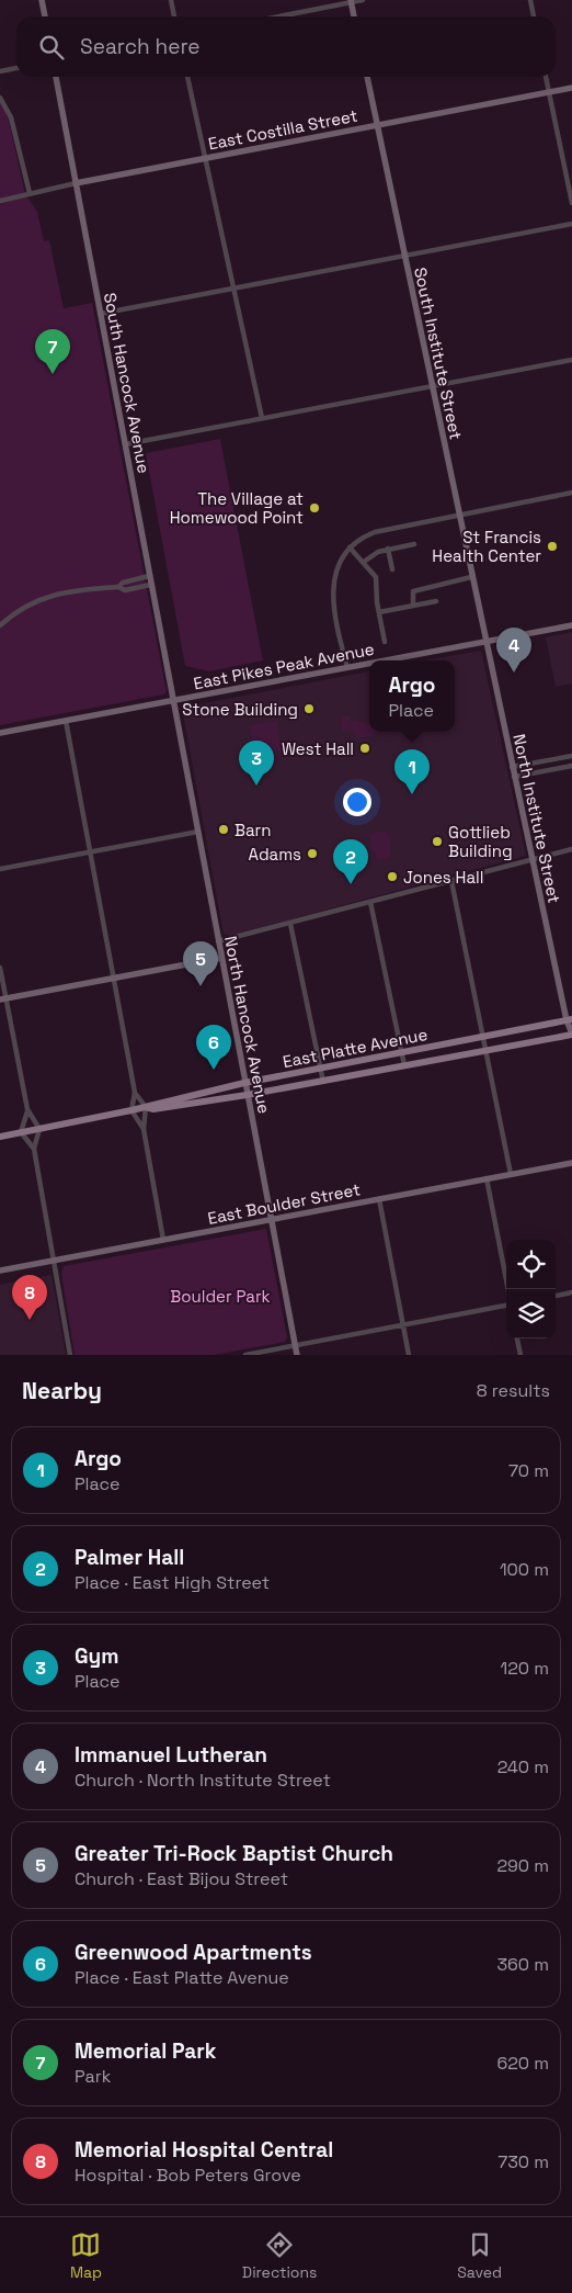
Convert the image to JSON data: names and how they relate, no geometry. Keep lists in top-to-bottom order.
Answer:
{
  "streets": {
    "main road": ["East Platte Avenue"],
    "street": [
      "East Costilla Street",
      "South Institute Street",
      "South Hancock Avenue",
      "East Pikes Peak Avenue",
      "North Institute Street",
      "North Hancock Avenue",
      "East Boulder Street"
    ]
  },
  "crossings": [
    ["East Costilla Street", "South Institute Street"],
    ["East Costilla Street", "South Hancock Avenue"],
    ["South Institute Street", "East Pikes Peak Avenue"],
    ["South Institute Street", "North Institute Street"],
    ["South Hancock Avenue", "East Pikes Peak Avenue"],
    ["South Hancock Avenue", "North Hancock Avenue"],
    ["East Pikes Peak Avenue", "North Institute Street"],
    ["East Pikes Peak Avenue", "North Hancock Avenue"],
    ["North Institute Street", "East Platte Avenue"],
    ["North Hancock Avenue", "East Platte Avenue"],
    ["North Hancock Avenue", "East Boulder Street"]
  ],
  "parks": ["Boulder Park"],
  "places": [
    "The Village at Homewood Point",
    "St Francis Health Center",
    "Stone Building",
    "West Hall",
    "Barn",
    "Gottlieb Building",
    "Adams",
    "Jones Hall"
  ],
  "page": {
    "search": "Search here",
    "pins": [
      "7",
      "4",
      "3",
      "1",
      "2",
      "5",
      "6",
      "8"
    ],
    "popup": ["Argo", "Place"],
    "heading": ["Nearby", "8 results"],
    "list": [
      {
        "mark": "1",
        "name": "Argo",
        "note": "Place",
        "value": "70 m"
      },
      {
        "mark": "2",
        "name": "Palmer Hall",
        "note": "Place · East High Street",
        "value": "100 m"
      },
      {
        "mark": "3",
        "name": "Gym",
        "note": "Place",
        "value": "120 m"
      },
      {
        "mark": "4",
        "name": "Immanuel Lutheran",
        "note": "Church · North Institute Street",
        "value": "240 m"
      },
      {
        "mark": "5",
        "name": "Greater Tri-Rock Baptist Church",
        "note": "Church · East Bijou Street",
        "value": "290 m"
      },
      {
        "mark": "6",
        "name": "Greenwood Apartments",
        "note": "Place · East Platte Avenue",
        "value": "360 m"
      },
      {
        "mark": "7",
        "name": "Memorial Park",
        "note": "Park",
        "value": "620 m"
      },
      {
        "mark": "8",
        "name": "Memorial Hospital Central",
        "note": "Hospital · Bob Peters Grove",
        "value": "730 m"
      }
    ],
    "nav": ["Map", "Directions", "Saved"]
  }
}
